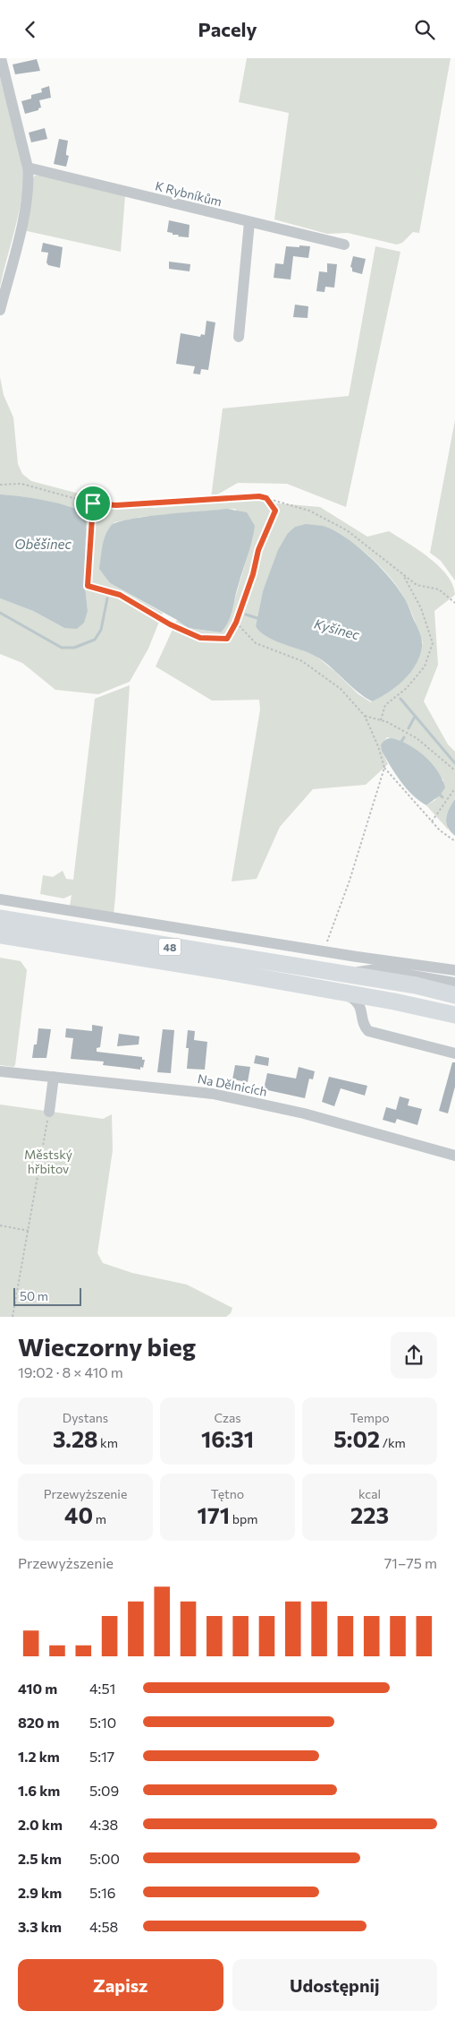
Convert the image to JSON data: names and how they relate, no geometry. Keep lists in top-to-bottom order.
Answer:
{
  "streets": {
    "highway": ["48"],
    "street": ["K Rybníkům", "Na Dělnicích"]
  },
  "water": ["Oběšinec", "Kyšinec"],
  "parks": ["Městský hřbitov"],
  "scale_bar": "50 m",
  "page": {
    "header": "Pacely",
    "scale": "50 m",
    "heading": ["Wieczorny bieg", "19:02 · 8 × 410 m"],
    "stats": [
      ["Dystans", "3.28 km"],
      ["Czas", "16:31"],
      ["Tempo", "5:02 /km"],
      ["Przewyższenie", "40 m"],
      ["Tętno", "171 bpm"],
      ["kcal", "223"]
    ],
    "chart": ["Przewyższenie", "71–75 m"],
    "list": [
      {
        "name": "410 m",
        "note": "4:51"
      },
      {
        "name": "820 m",
        "note": "5:10"
      },
      {
        "name": "1.2 km",
        "note": "5:17"
      },
      {
        "name": "1.6 km",
        "note": "5:09"
      },
      {
        "name": "2.0 km",
        "note": "4:38"
      },
      {
        "name": "2.5 km",
        "note": "5:00"
      },
      {
        "name": "2.9 km",
        "note": "5:16"
      },
      {
        "name": "3.3 km",
        "note": "4:58"
      }
    ],
    "buttons": ["Zapisz", "Udostępnij"]
  }
}
